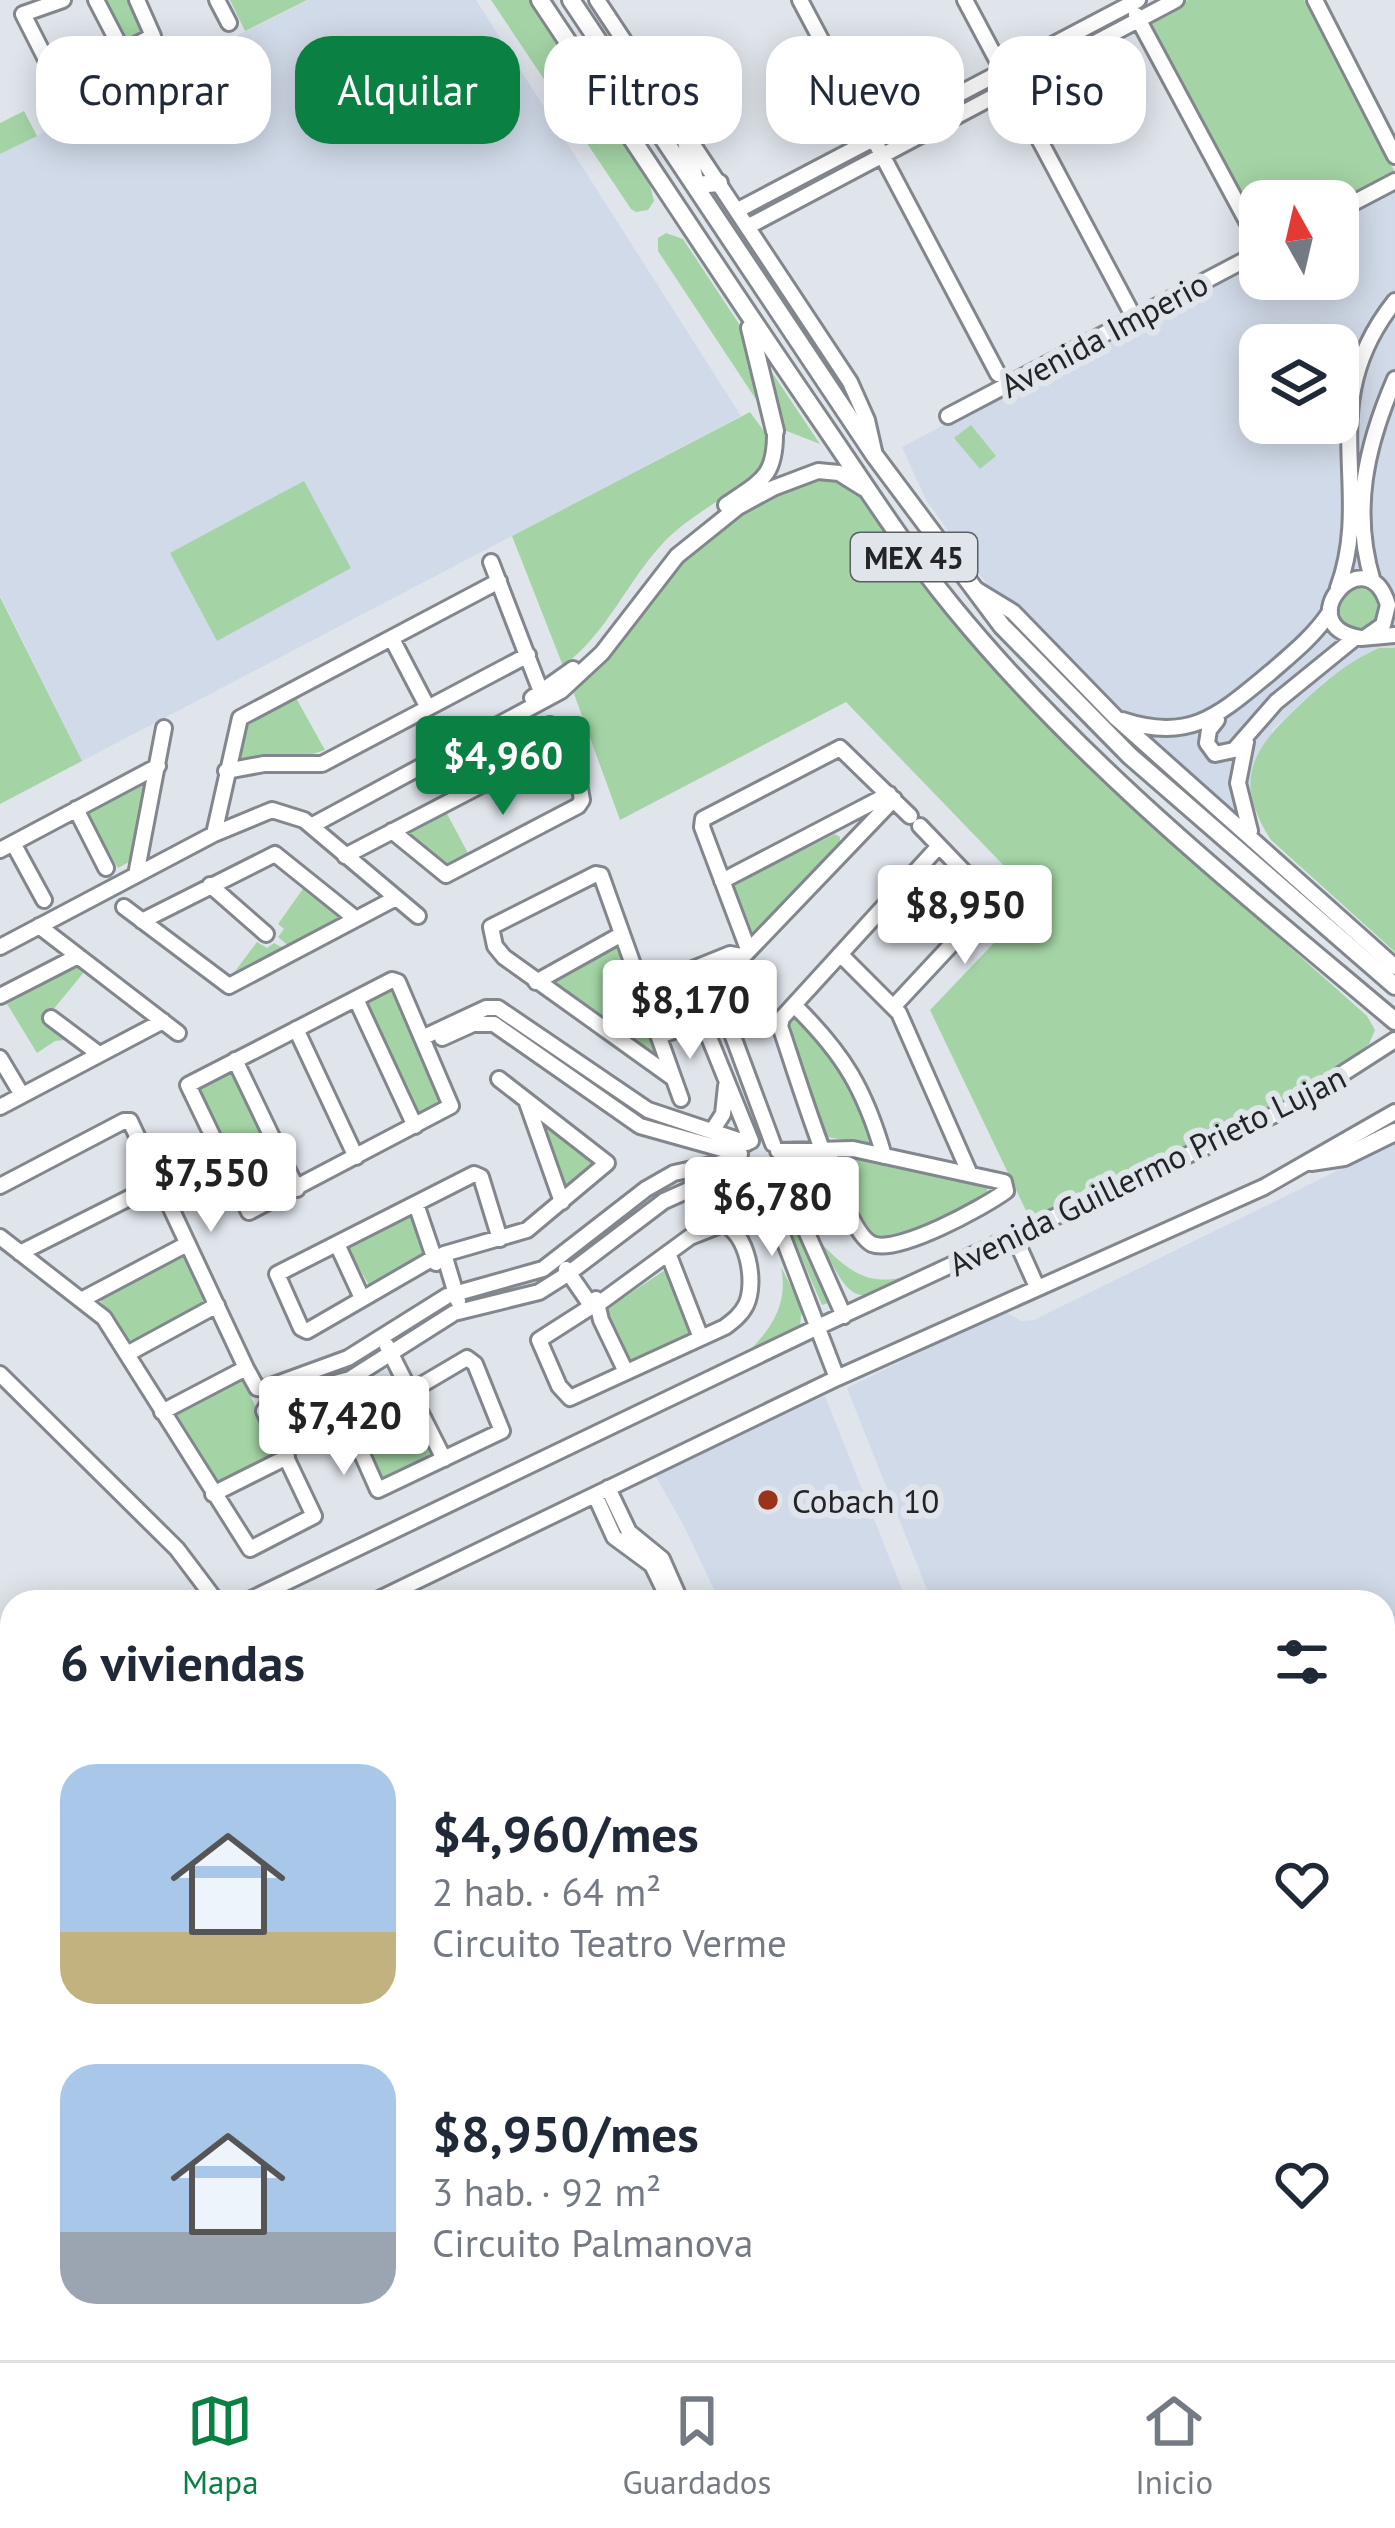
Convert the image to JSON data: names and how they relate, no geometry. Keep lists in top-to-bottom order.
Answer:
{
  "streets": {
    "main road": ["MEX 45"],
    "street": ["Avenida Imperio", "Avenida Guillermo Prieto Lujan"]
  },
  "places": ["Cobach 10"],
  "north": "top",
  "page": {
    "chip": [
      "Comprar",
      "Alquilar",
      "Filtros",
      "Nuevo",
      "Piso"
    ],
    "price": [
      "$4,960",
      "$8,950",
      "$8,170",
      "$7,550",
      "$6,780",
      "$7,420"
    ],
    "heading": "6 viviendas",
    "list": [
      {
        "name": "$4,960/mes",
        "note": "2 hab. · 64 m² · Circuito Teatro Verme"
      },
      {
        "name": "$8,950/mes",
        "note": "3 hab. · 92 m² · Circuito Palmanova"
      }
    ],
    "tabs": ["Mapa", "Guardados", "Inicio"]
  }
}
